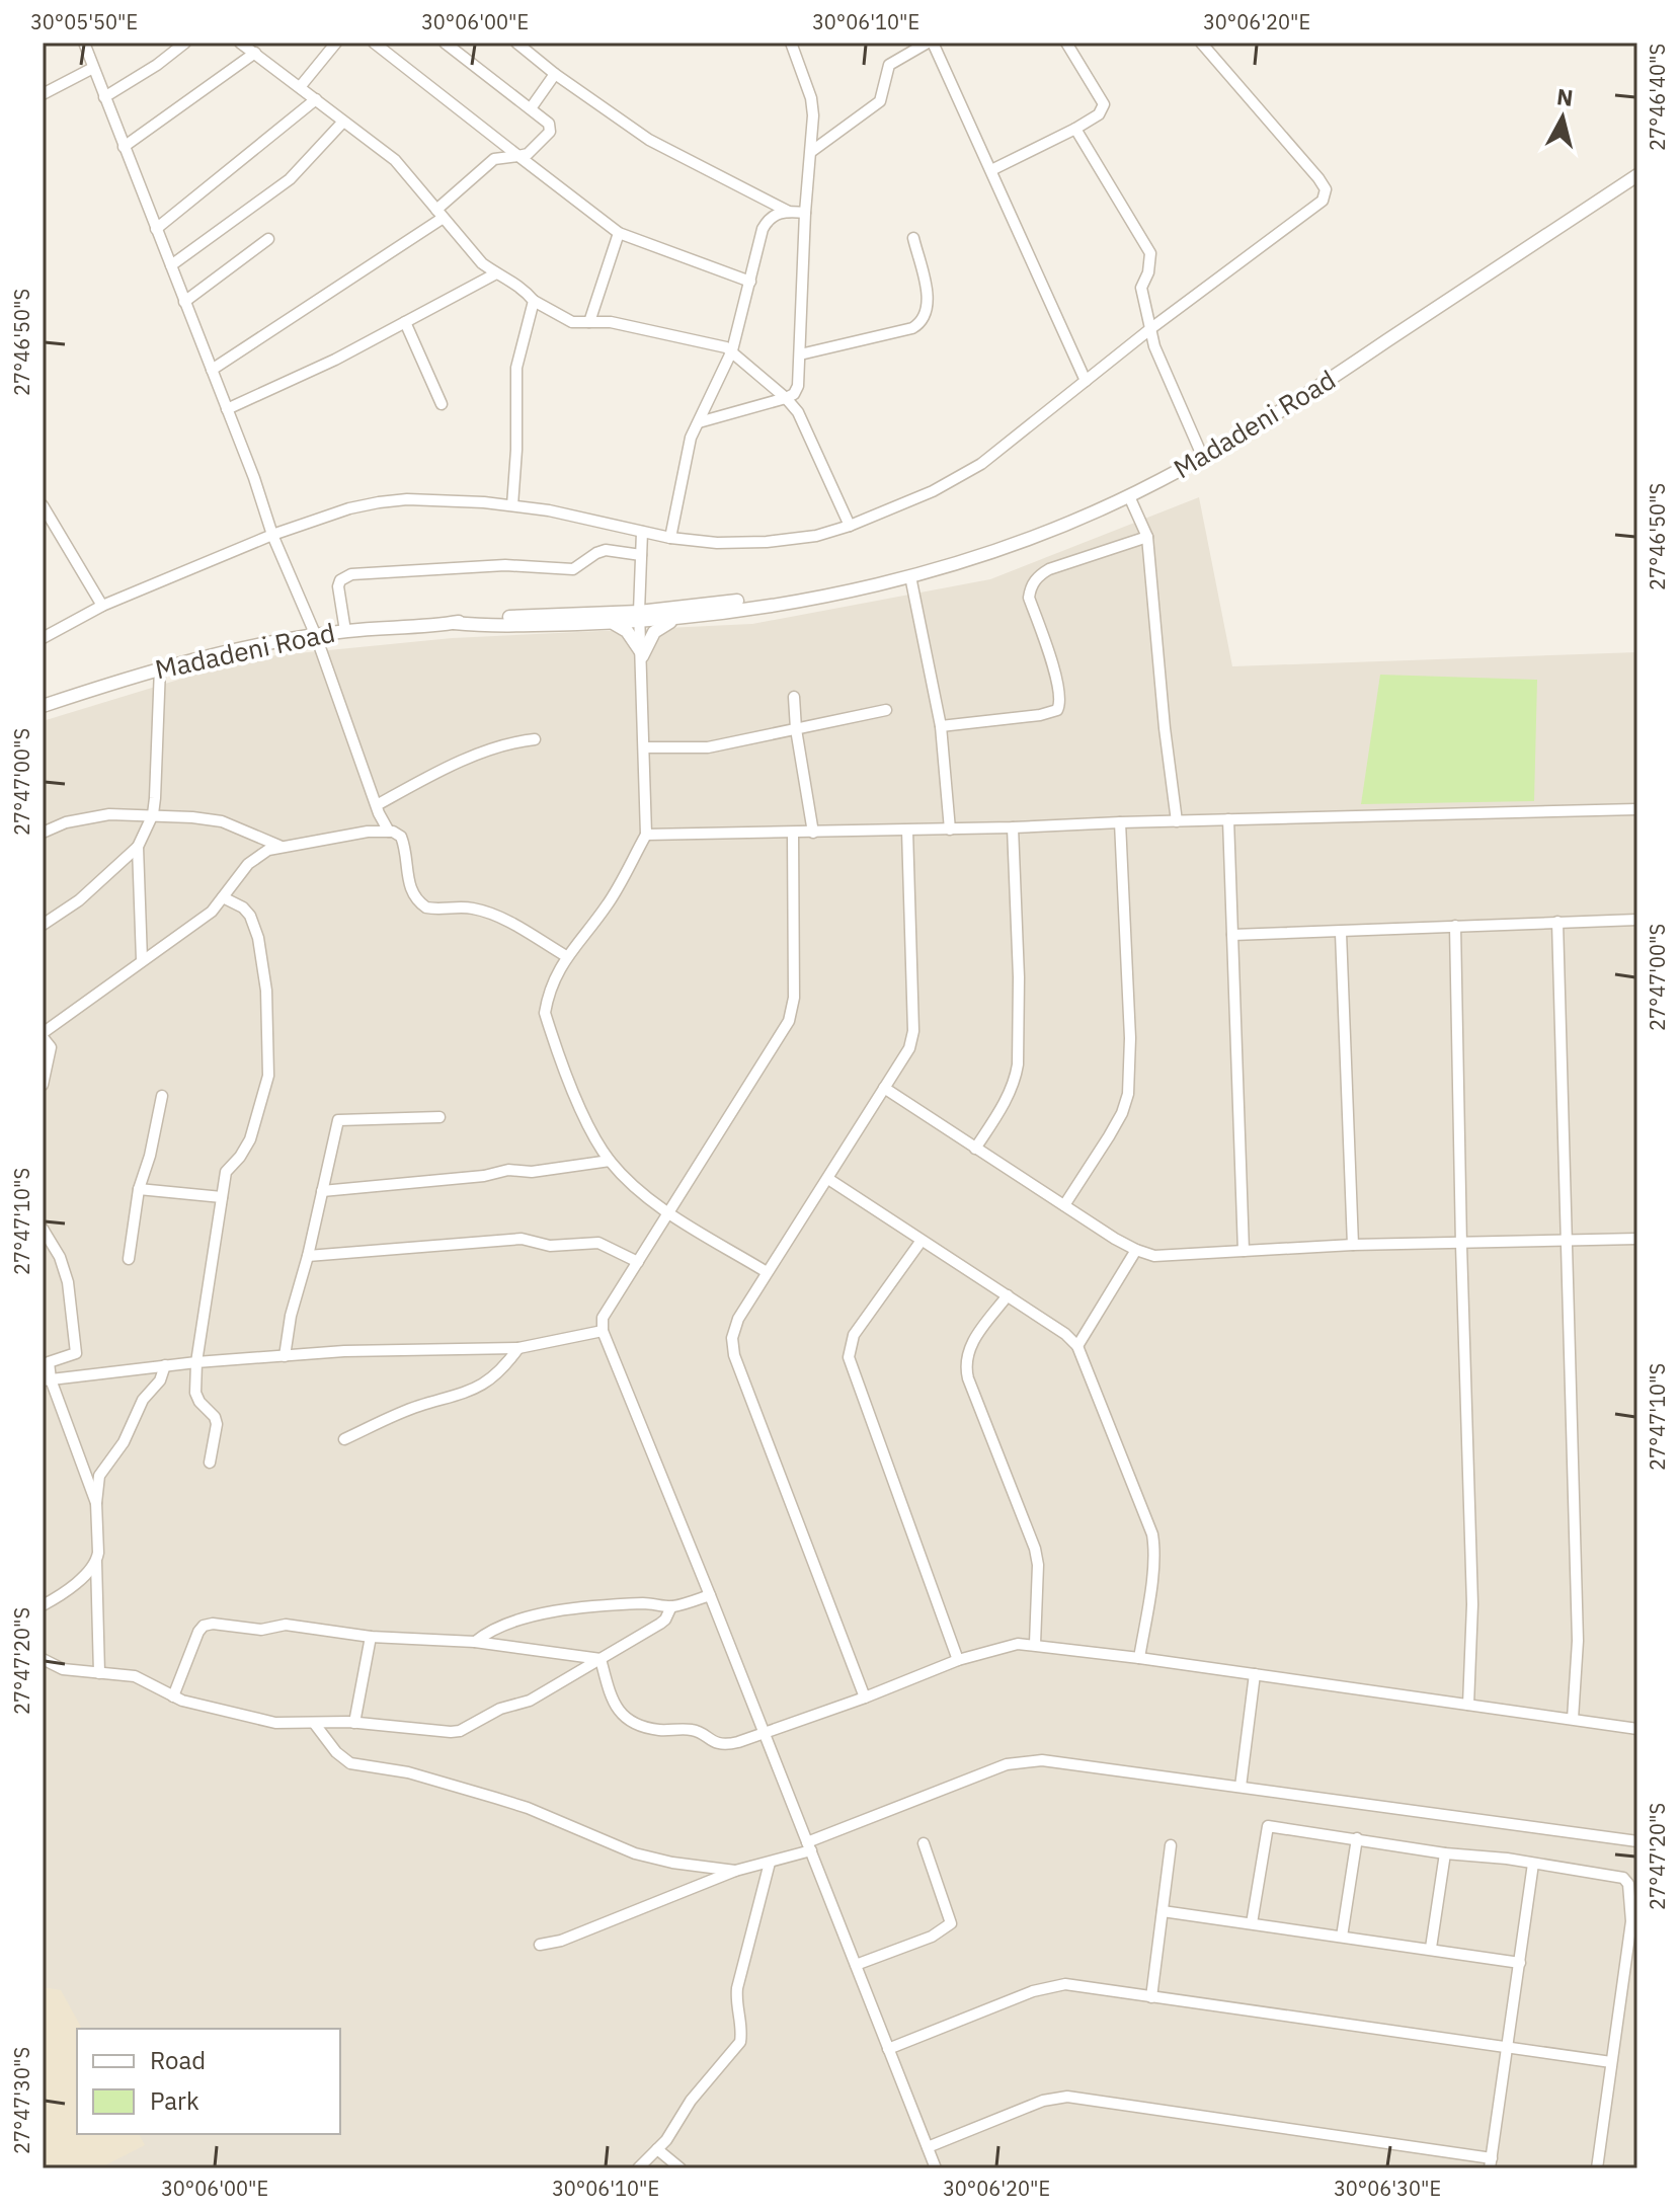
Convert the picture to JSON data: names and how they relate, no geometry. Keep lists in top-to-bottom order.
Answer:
{
  "streets": {
    "street": ["Madadeni Road"]
  },
  "legend": ["Road", "Park"],
  "north": "top",
  "coordinates": [
    "30°05'50\"E",
    "30°06'00\"E",
    "30°06'10\"E",
    "30°06'20\"E",
    "27°46'40\"S",
    "27°46'50\"S",
    "27°47'00\"S",
    "27°47'10\"S",
    "27°47'20\"S",
    "27°47'30\"S",
    "30°06'30\"E"
  ]
}
